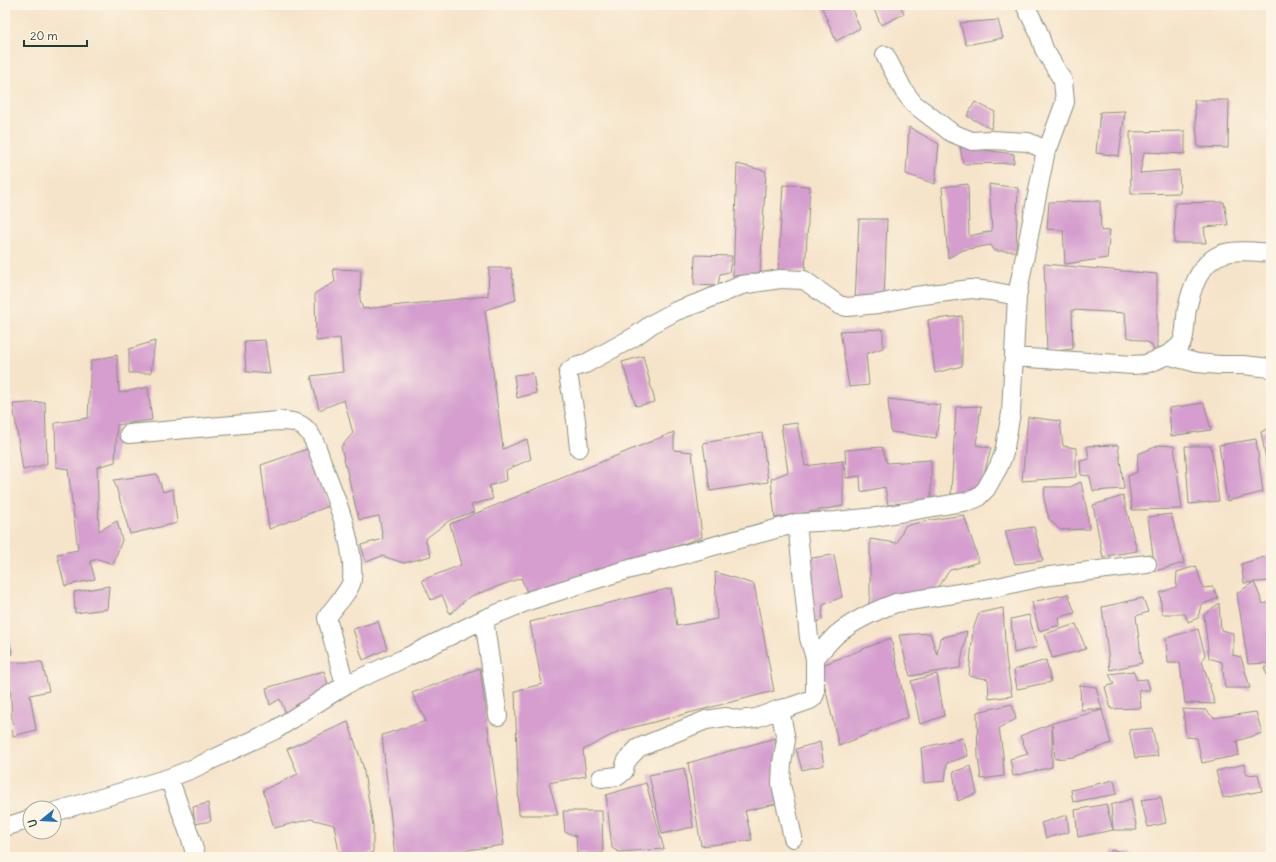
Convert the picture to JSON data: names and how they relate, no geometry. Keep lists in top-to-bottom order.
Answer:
{
  "scale_bar": "20 m",
  "north": "left"
}
